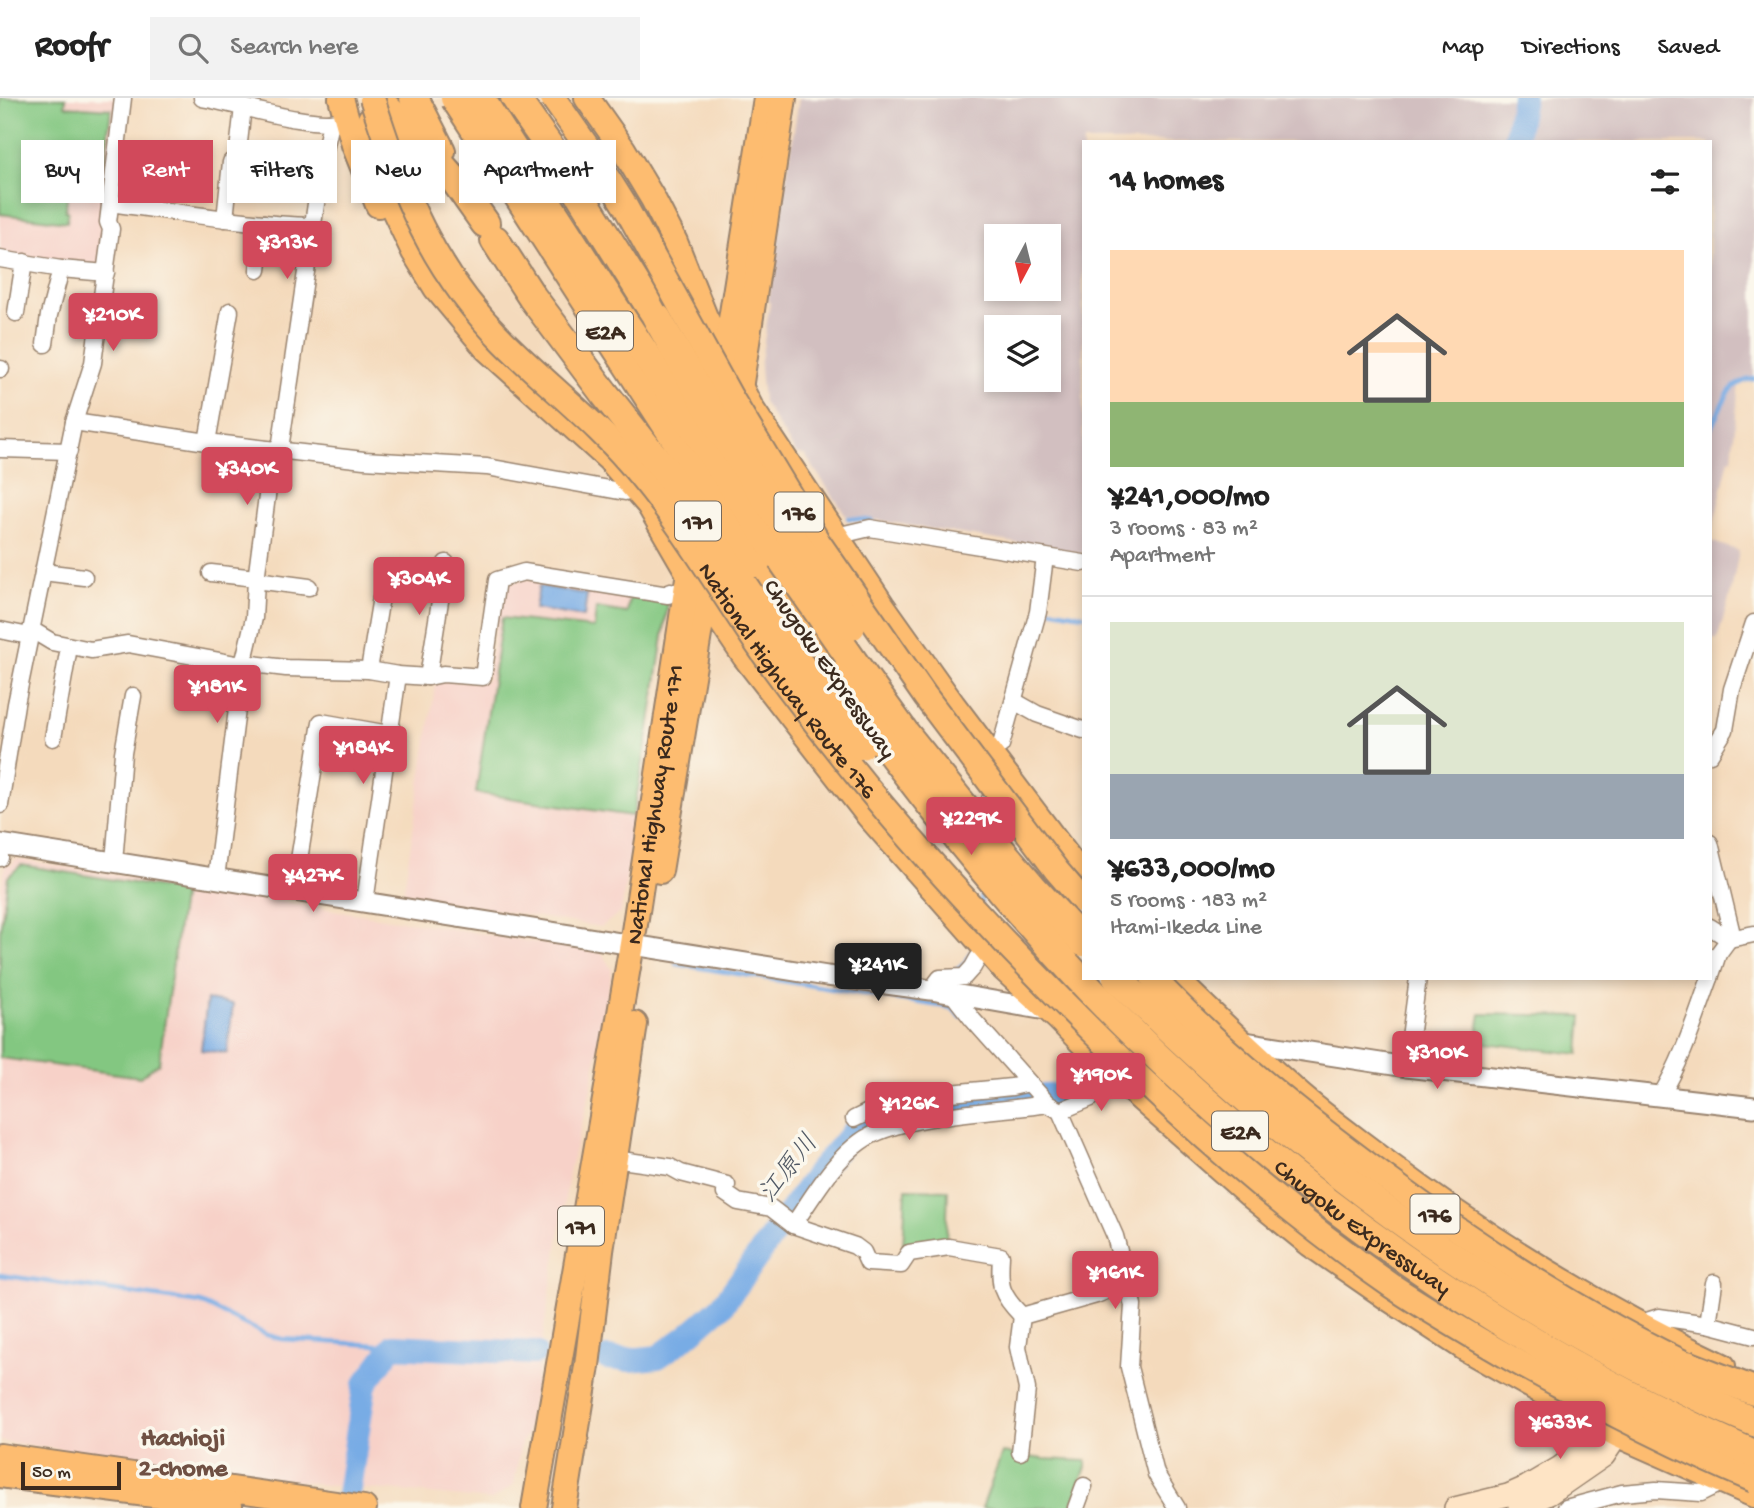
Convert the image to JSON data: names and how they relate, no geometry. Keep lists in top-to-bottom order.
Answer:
{
  "streets": {
    "highway": [
      "E2A",
      "176",
      "171",
      "Chugoku Expressway",
      "National Highway Route 176",
      "National Highway Route 171"
    ]
  },
  "districts": ["Hachioji 2-chome"],
  "water": ["江原川"],
  "scale_bar": "50 m",
  "north": "bottom",
  "page": {
    "header": "Roofr",
    "search": "Search here",
    "nav": ["Map", "Directions", "Saved"],
    "chip": [
      "Buy",
      "Rent",
      "Filters",
      "New",
      "Apartment"
    ],
    "heading": "14 homes",
    "price": [
      "¥313K",
      "¥210K",
      "¥340K",
      "¥304K",
      "¥181K",
      "¥184K",
      "¥229K",
      "¥427K",
      "¥241K",
      "¥310K",
      "¥190K",
      "¥126K",
      "¥161K",
      "¥633K"
    ],
    "list": [
      {
        "name": "¥241,000/mo",
        "note": "3 rooms · 83 m² · Apartment"
      },
      {
        "name": "¥633,000/mo",
        "note": "5 rooms · 183 m² · Itami-Ikeda Line"
      }
    ],
    "scale": "50 m"
  }
}
